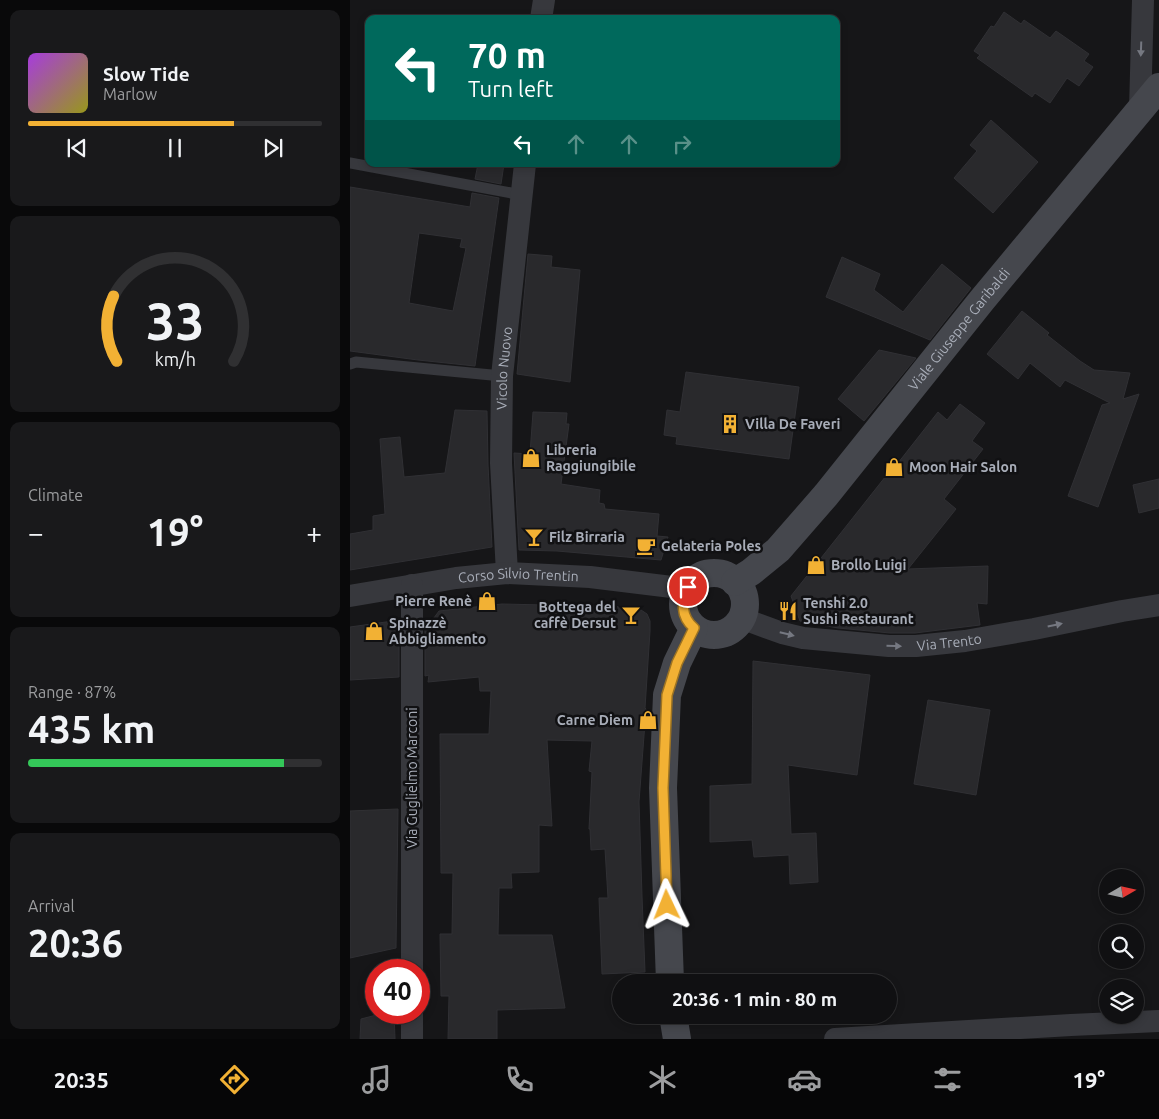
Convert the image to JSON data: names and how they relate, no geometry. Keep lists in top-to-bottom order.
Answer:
{
  "streets": {
    "street": [
      "Viale Giuseppe Garibaldi",
      "Vicolo Nuovo",
      "Corso Silvio Trentin",
      "Via Trento",
      "Via Guglielmo Marconi"
    ]
  },
  "crossings": [
    ["Viale Giuseppe Garibaldi", "Corso Silvio Trentin"],
    ["Viale Giuseppe Garibaldi", "Via Trento"],
    ["Vicolo Nuovo", "Corso Silvio Trentin"],
    ["Corso Silvio Trentin", "Via Trento"],
    ["Corso Silvio Trentin", "Via Guglielmo Marconi"]
  ],
  "one_way": ["Via Trento"],
  "places": {
    "building": ["Villa De Faveri"],
    "shop": [
      "Libreria Raggiungibile",
      "Moon Hair Salon",
      "Brollo Luigi",
      "Pierre Renè",
      "Spinazzè Abbigliamento",
      "Carne Diem"
    ],
    "bar": ["Filz Birraria", "Bottega del caffè Dersut"],
    "cafe": ["Gelateria Poles"],
    "restaurant": ["Tenshi 2.0 Sushi Restaurant"]
  },
  "north": "right",
  "page": {
    "turn": ["70 m", "Turn left"],
    "song": ["Slow Tide", "Marlow"],
    "tile": [
      "Climate",
      ["Range · 87%", "435 km"],
      ["Arrival", "20:36"]
    ],
    "heat": ["−", "19°", "+"],
    "limit": "40",
    "trip": "20:36 · 1 min · 80 m",
    "tabs": ["20:35", "19°"],
    "gauge": ["33", "km/h"]
  }
}
